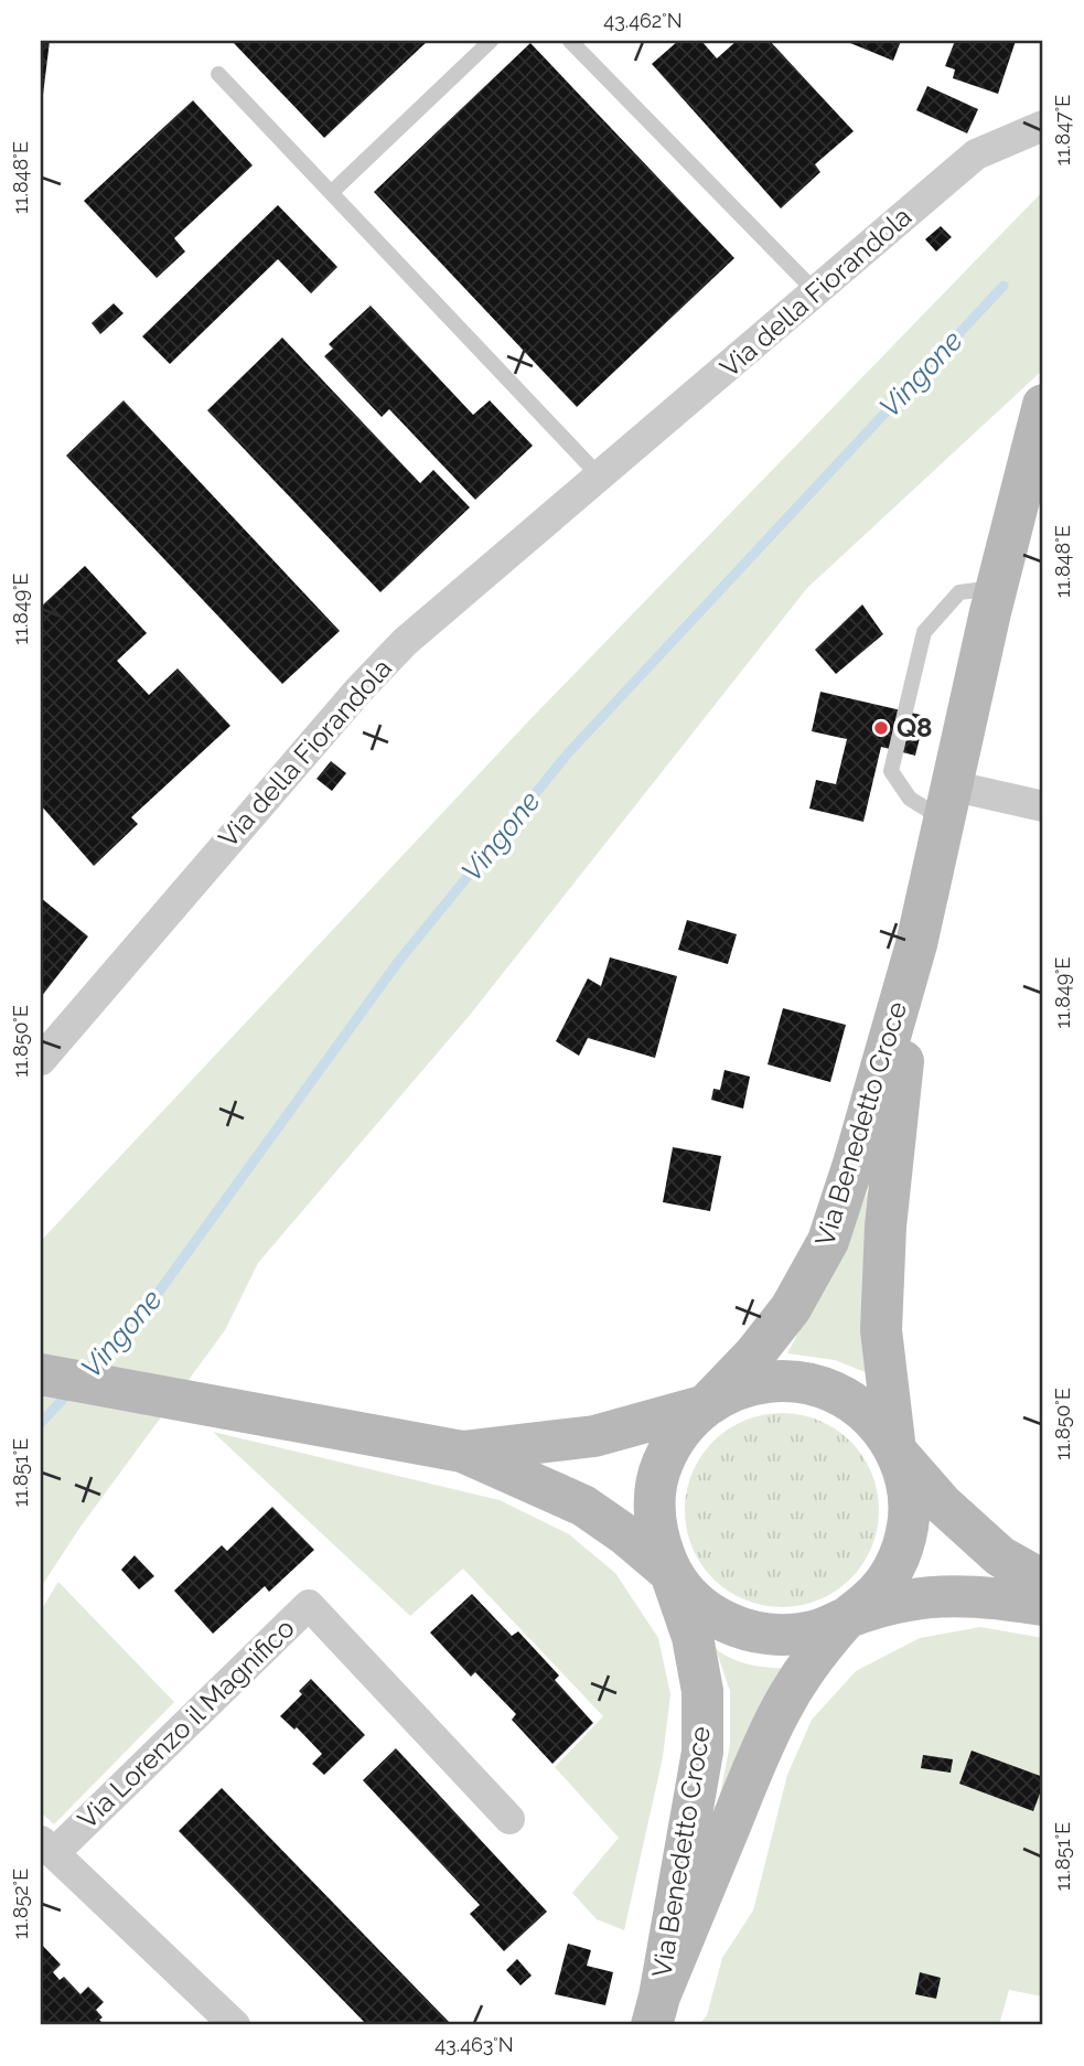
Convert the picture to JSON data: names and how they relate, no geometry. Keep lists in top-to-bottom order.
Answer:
{
  "streets": {
    "main road": ["Via Benedetto Croce"],
    "street": ["Via della Fiorandola", "Via Lorenzo il Magnifico"]
  },
  "water": ["Vingone"],
  "places": ["Q8"],
  "coordinates": [
    "43.462°N",
    "11.847°E",
    "11.848°E",
    "11.849°E",
    "11.850°E",
    "11.851°E",
    "11.852°E",
    "43.463°N"
  ]
}
